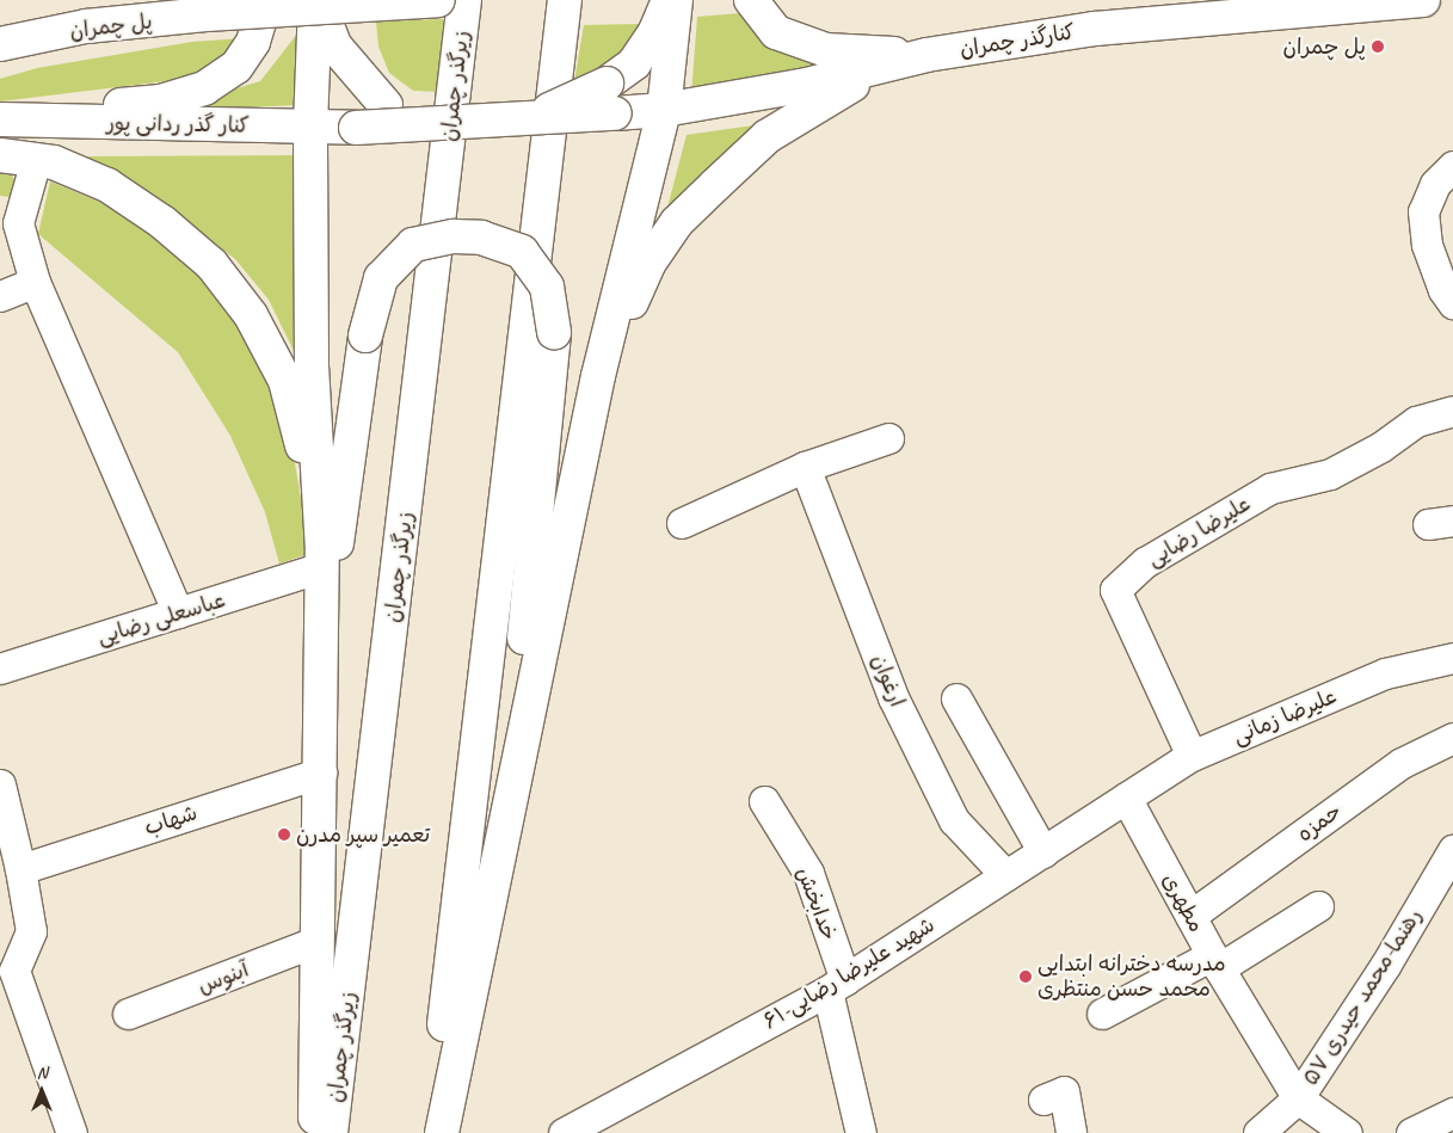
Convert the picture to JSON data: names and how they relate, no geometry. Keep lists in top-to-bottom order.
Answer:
{
  "streets": {
    "main road": [
      "پل چمران",
      "کنارگذر چمران",
      "زیرگذر چمران",
      "کنار گذر ردانی پور"
    ],
    "street": [
      "علیرضا رضایی",
      "عباسعلی رضایی",
      "ارغوان",
      "علیرضا زمانی",
      "شهاب",
      "حمزه",
      "مطهری",
      "خدابخش",
      "۶۱-شهید علیرضا رضایی",
      "آبنوس",
      "۵۷ رهنما-محمد حیدری"
    ]
  },
  "crossings": [
    ["کنارگذر چمران", "کنار گذر ردانی پور"],
    ["علیرضا رضایی", "علیرضا زمانی"],
    ["ارغوان", "۶۱-شهید علیرضا رضایی"],
    ["علیرضا زمانی", "مطهری"],
    ["علیرضا زمانی", "۶۱-شهید علیرضا رضایی"],
    ["حمزه", "مطهری"],
    ["مطهری", "۶۱-شهید علیرضا رضایی"],
    ["مطهری", "۵۷ رهنما-محمد حیدری"],
    ["خدابخش", "۶۱-شهید علیرضا رضایی"]
  ],
  "places": ["پل چمران", "تعمیر سپر مدرن", "مدرسه دخترانه ابتدایی محمد حسن منتظری"],
  "north": "top"
}
